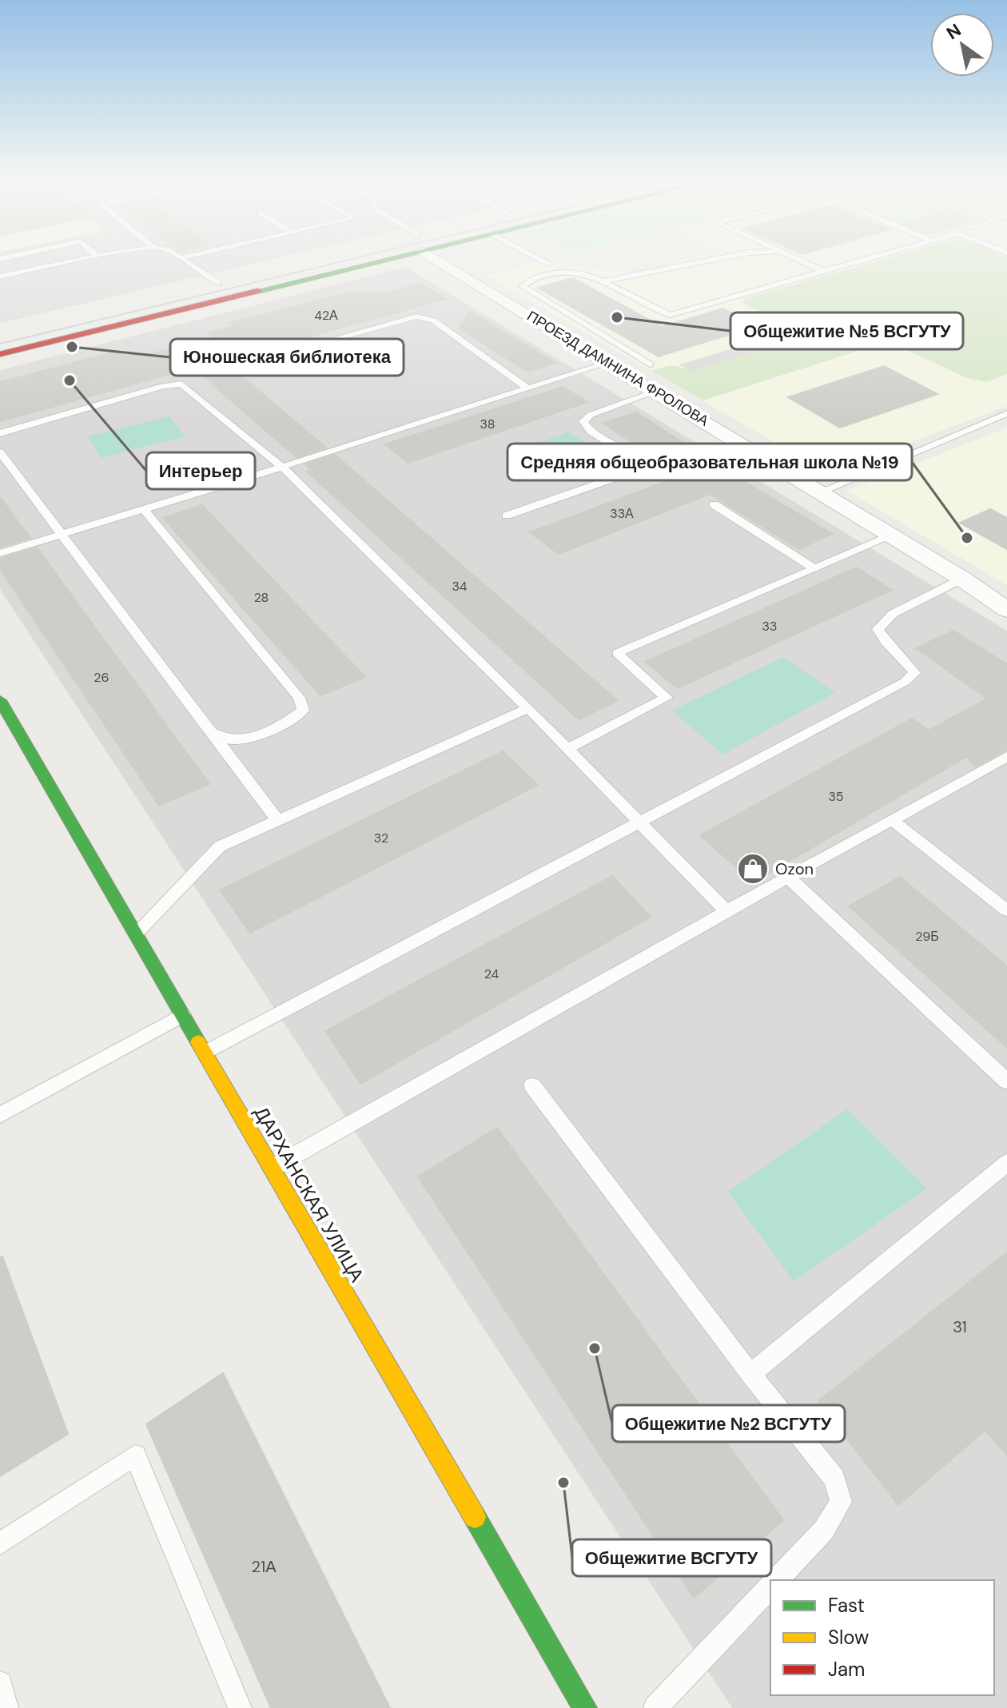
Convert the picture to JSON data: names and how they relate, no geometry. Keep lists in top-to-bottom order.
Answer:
{
  "streets": {
    "main road": ["ДАРХАНСКАЯ УЛИЦА"],
    "street": ["ПРОЕЗД ДАМНИНА ФРОЛОВА"]
  },
  "places": {
    "other": [
      "Общежитие №5 ВСГУТУ",
      "Юношеская библиотека",
      "Интерьер",
      "Средняя общеобразовательная школа №19",
      "Общежитие №2 ВСГУТУ",
      "Общежитие ВСГУТУ"
    ],
    "shop": ["Ozon"]
  },
  "house_numbers": [
    "42А",
    "38",
    "33А",
    "34",
    "28",
    "33",
    "26",
    "35",
    "32",
    "29Б",
    "24",
    "31",
    "21А"
  ],
  "legend": ["Fast", "Slow", "Jam"],
  "north": "top left"
}
